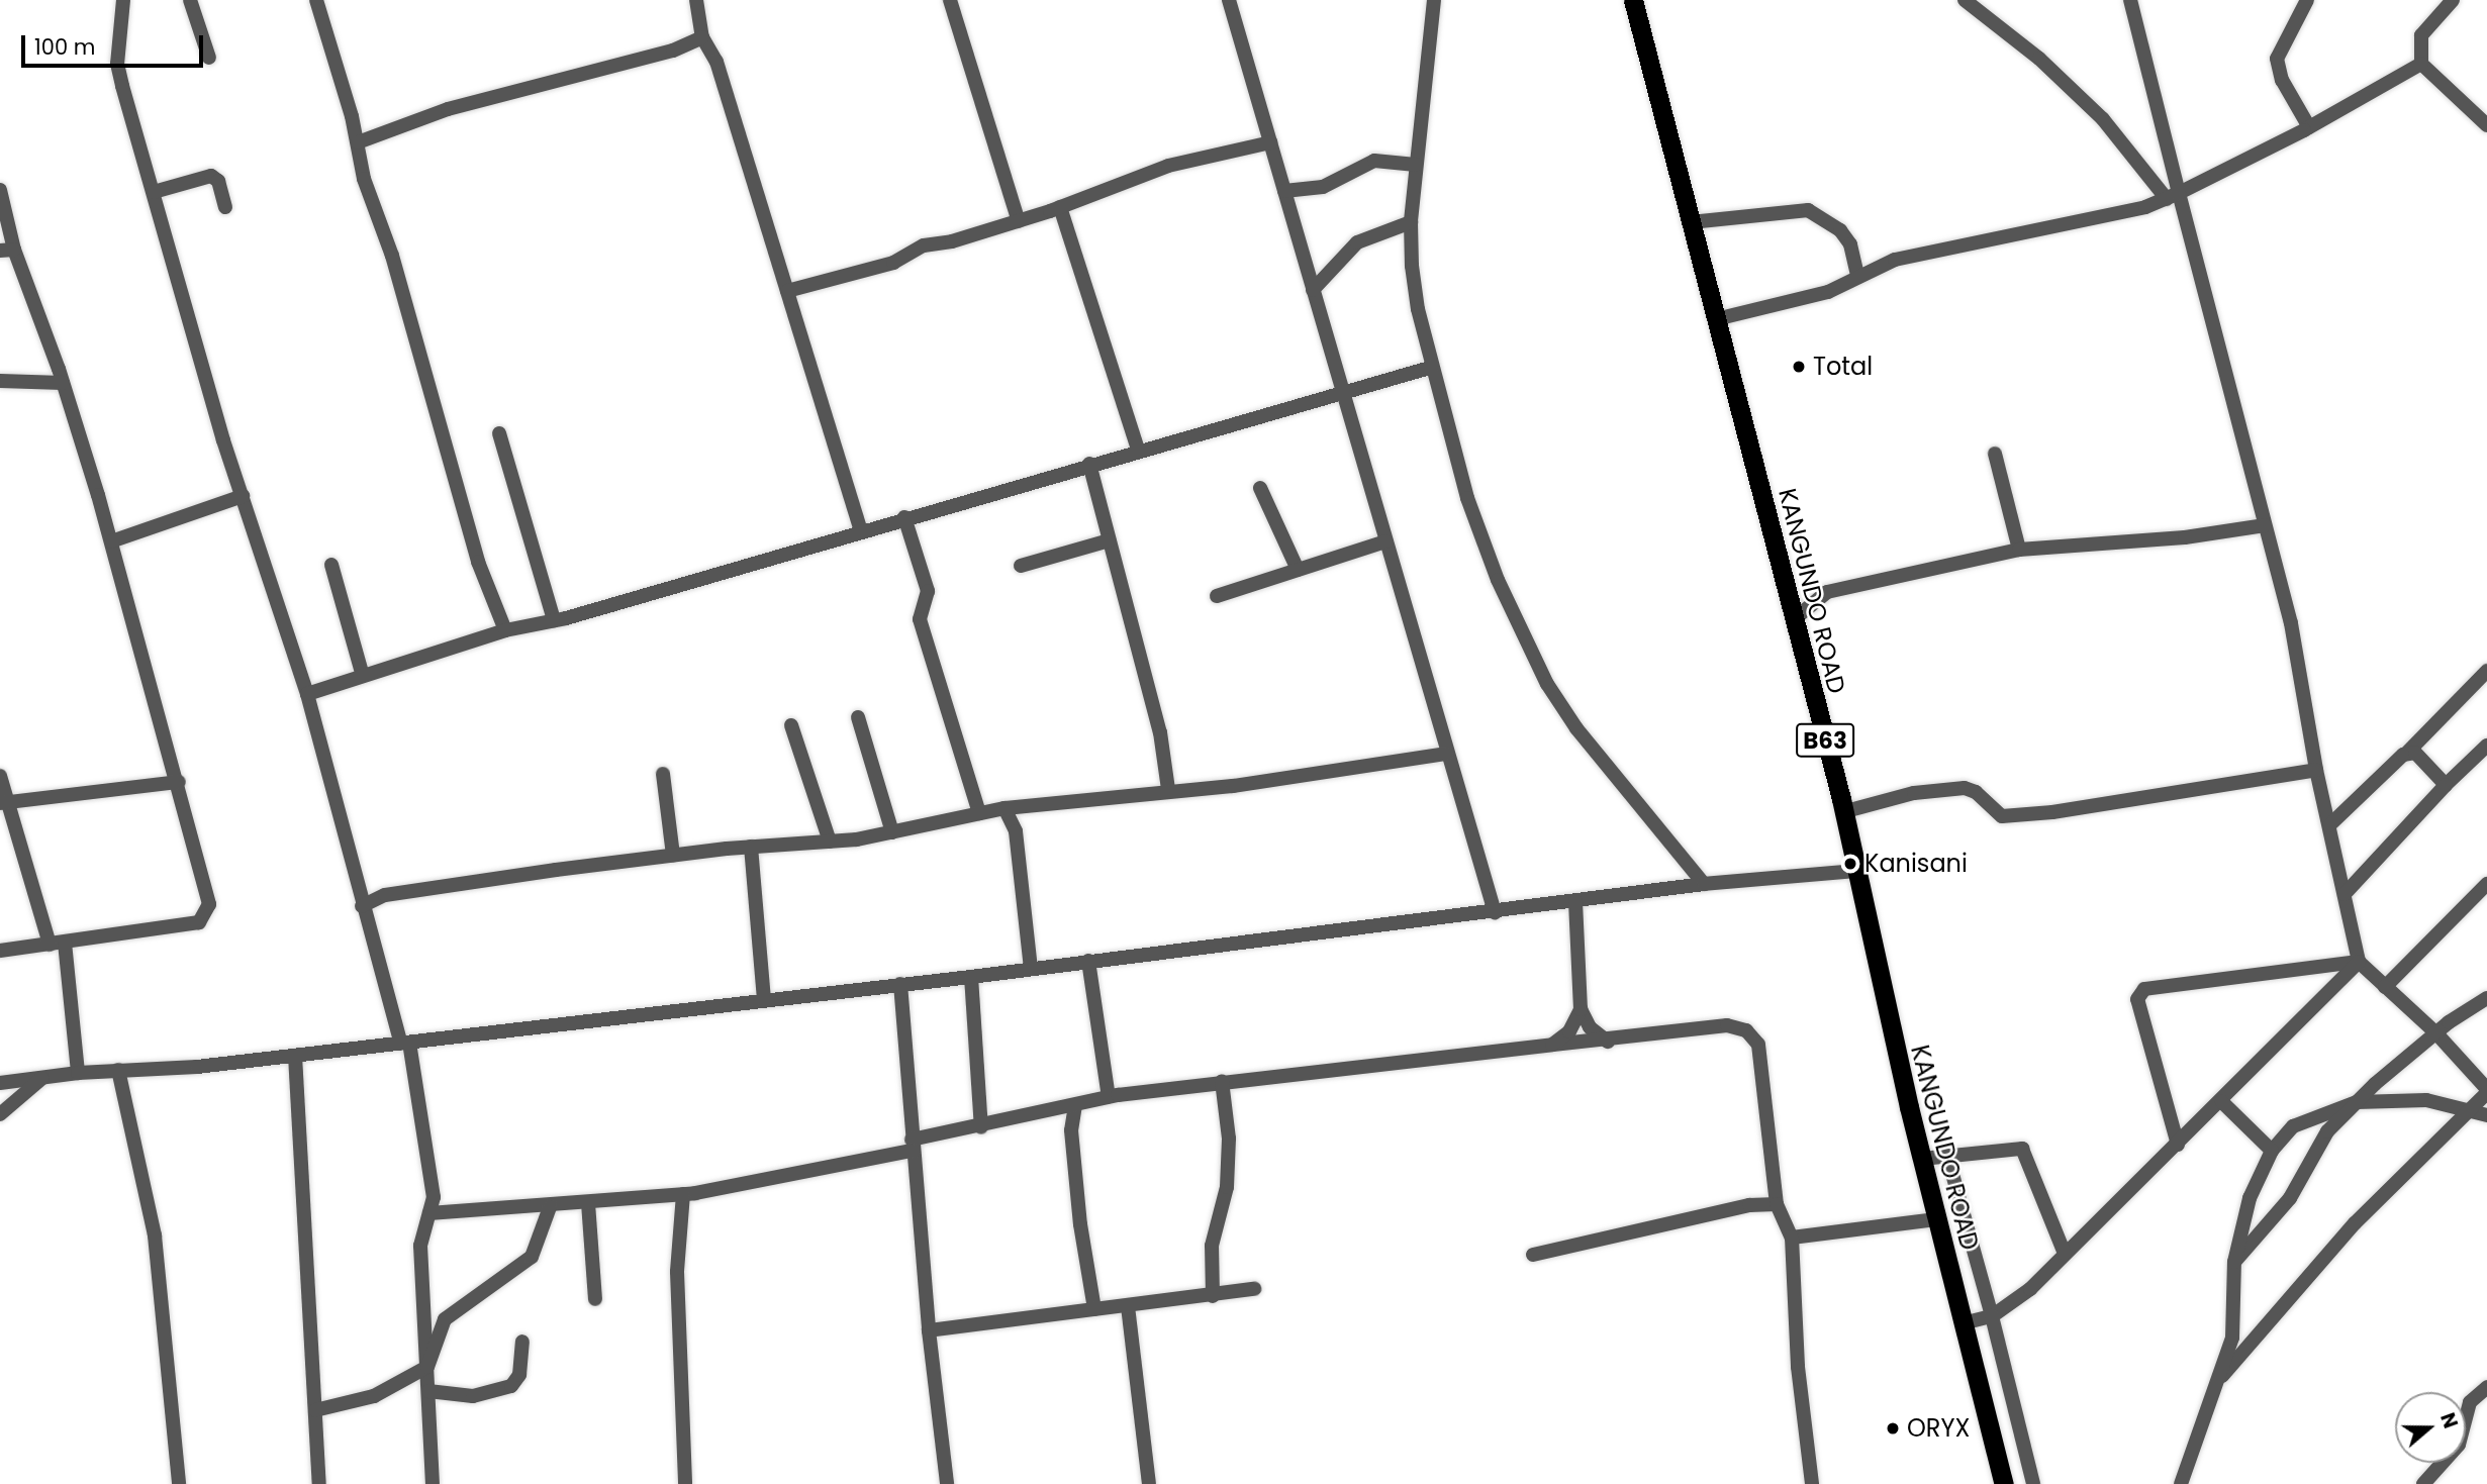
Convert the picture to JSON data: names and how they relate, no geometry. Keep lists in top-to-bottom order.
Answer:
{
  "streets": {
    "highway": ["KANGUNDO ROAD", "B63"]
  },
  "places": ["Total", "Kanisani", "ORYX"],
  "scale_bar": "100 m",
  "north": "right"
}
